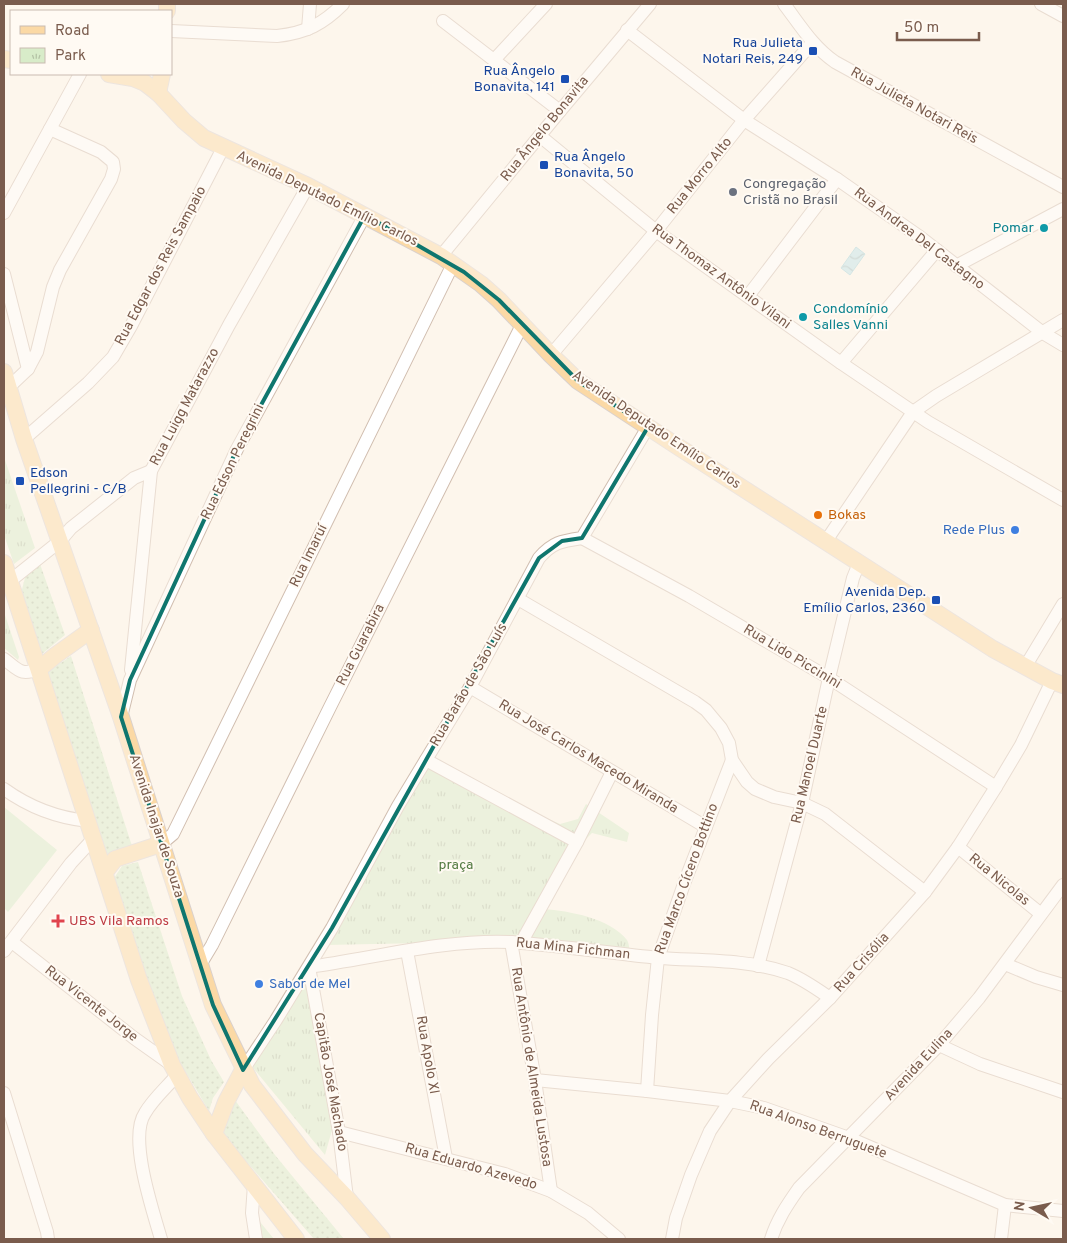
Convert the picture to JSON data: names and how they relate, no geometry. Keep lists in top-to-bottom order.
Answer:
{
  "streets": {
    "main road": ["Avenida Deputado Emílio Carlos", "Avenida Inajar de Souza"],
    "street": [
      "Rua Julieta Notari Reis",
      "Rua Ângelo Bonavita",
      "Rua Morro Alto",
      "Rua Andrea Del Castagno",
      "Rua Edgar dos Reis Sampaio",
      "Rua Thomaz Antônio Vilani",
      "Rua Luigg Matarazzo",
      "Rua Edson Peregrini",
      "Rua Imaruí",
      "Rua Guarabira",
      "Rua Lido Piccinini",
      "Rua Barão de São Luís",
      "Rua José Carlos Macedo Miranda",
      "Rua Manoel Duarte",
      "Rua Marco Cícero Bottino",
      "Rua Nicolas",
      "Rua Mina Fichman",
      "Rua Crisólia",
      "Rua Vicente Jorge",
      "Rua Apolo XI",
      "Avenida Eulina",
      "Rua Antônio de Almeida Lustosa",
      "Capitão José Machado",
      "Rua Alonso Berruguete",
      "Rua Eduardo Azevedo"
    ]
  },
  "crossings": [
    ["Rua Julieta Notari Reis", "Rua Morro Alto"],
    ["Rua Ângelo Bonavita", "Avenida Deputado Emílio Carlos"],
    ["Rua Ângelo Bonavita", "Rua Andrea Del Castagno"],
    ["Rua Ângelo Bonavita", "Rua Thomaz Antônio Vilani"],
    ["Rua Ângelo Bonavita", "Rua Imaruí"],
    ["Rua Morro Alto", "Avenida Deputado Emílio Carlos"],
    ["Rua Morro Alto", "Rua Andrea Del Castagno"],
    ["Rua Morro Alto", "Rua Thomaz Antônio Vilani"],
    ["Avenida Deputado Emílio Carlos", "Rua Edgar dos Reis Sampaio"],
    ["Avenida Deputado Emílio Carlos", "Rua Luigg Matarazzo"],
    ["Avenida Deputado Emílio Carlos", "Rua Edson Peregrini"],
    ["Avenida Deputado Emílio Carlos", "Rua Imaruí"],
    ["Avenida Deputado Emílio Carlos", "Rua Guarabira"],
    ["Avenida Deputado Emílio Carlos", "Rua Manoel Duarte"],
    ["Avenida Deputado Emílio Carlos", "Rua Crisólia"],
    ["Rua Edgar dos Reis Sampaio", "Avenida Inajar de Souza"],
    ["Rua Luigg Matarazzo", "Rua Edson Peregrini"],
    ["Rua Edson Peregrini", "Avenida Inajar de Souza"],
    ["Rua Imaruí", "Avenida Inajar de Souza"],
    ["Rua Guarabira", "Avenida Inajar de Souza"],
    ["Rua Lido Piccinini", "Rua Barão de São Luís"],
    ["Rua Lido Piccinini", "Rua Manoel Duarte"],
    ["Rua Lido Piccinini", "Rua Crisólia"],
    ["Rua Barão de São Luís", "Rua José Carlos Macedo Miranda"],
    ["Rua Barão de São Luís", "Avenida Inajar de Souza"],
    ["Rua Barão de São Luís", "Rua Mina Fichman"],
    ["Rua Barão de São Luís", "Capitão José Machado"],
    ["Rua José Carlos Macedo Miranda", "Rua Marco Cícero Bottino"],
    ["Rua Manoel Duarte", "Rua Mina Fichman"],
    ["Avenida Inajar de Souza", "Capitão José Machado"],
    ["Rua Marco Cícero Bottino", "Rua Mina Fichman"],
    ["Rua Marco Cícero Bottino", "Rua Alonso Berruguete"],
    ["Rua Nicolas", "Rua Crisólia"],
    ["Rua Nicolas", "Avenida Eulina"],
    ["Rua Mina Fichman", "Rua Crisólia"],
    ["Rua Mina Fichman", "Rua Apolo XI"],
    ["Rua Mina Fichman", "Rua Antônio de Almeida Lustosa"],
    ["Rua Mina Fichman", "Capitão José Machado"],
    ["Rua Crisólia", "Rua Alonso Berruguete"],
    ["Rua Apolo XI", "Rua Eduardo Azevedo"],
    ["Avenida Eulina", "Rua Alonso Berruguete"],
    ["Rua Antônio de Almeida Lustosa", "Rua Alonso Berruguete"],
    ["Rua Antônio de Almeida Lustosa", "Rua Eduardo Azevedo"],
    ["Capitão José Machado", "Rua Eduardo Azevedo"]
  ],
  "parks": ["praça"],
  "places": {
    "transit": [
      "Rua Julieta Notari Reis, 249",
      "Rua Ângelo Bonavita, 141",
      "Rua Ângelo Bonavita, 50",
      "Edson Pellegrini - C/B",
      "Avenida Dep. Emílio Carlos, 2360"
    ],
    "other": [
      "Congregação Cristã no Brasil",
      "Pomar",
      "Condomínio Salles Vanni",
      "Bokas",
      "Rede Plus",
      "Sabor de Mel"
    ],
    "health": ["UBS Vila Ramos"]
  },
  "legend": ["Road", "Park"],
  "scale_bar": "50 m",
  "north": "left"
}
